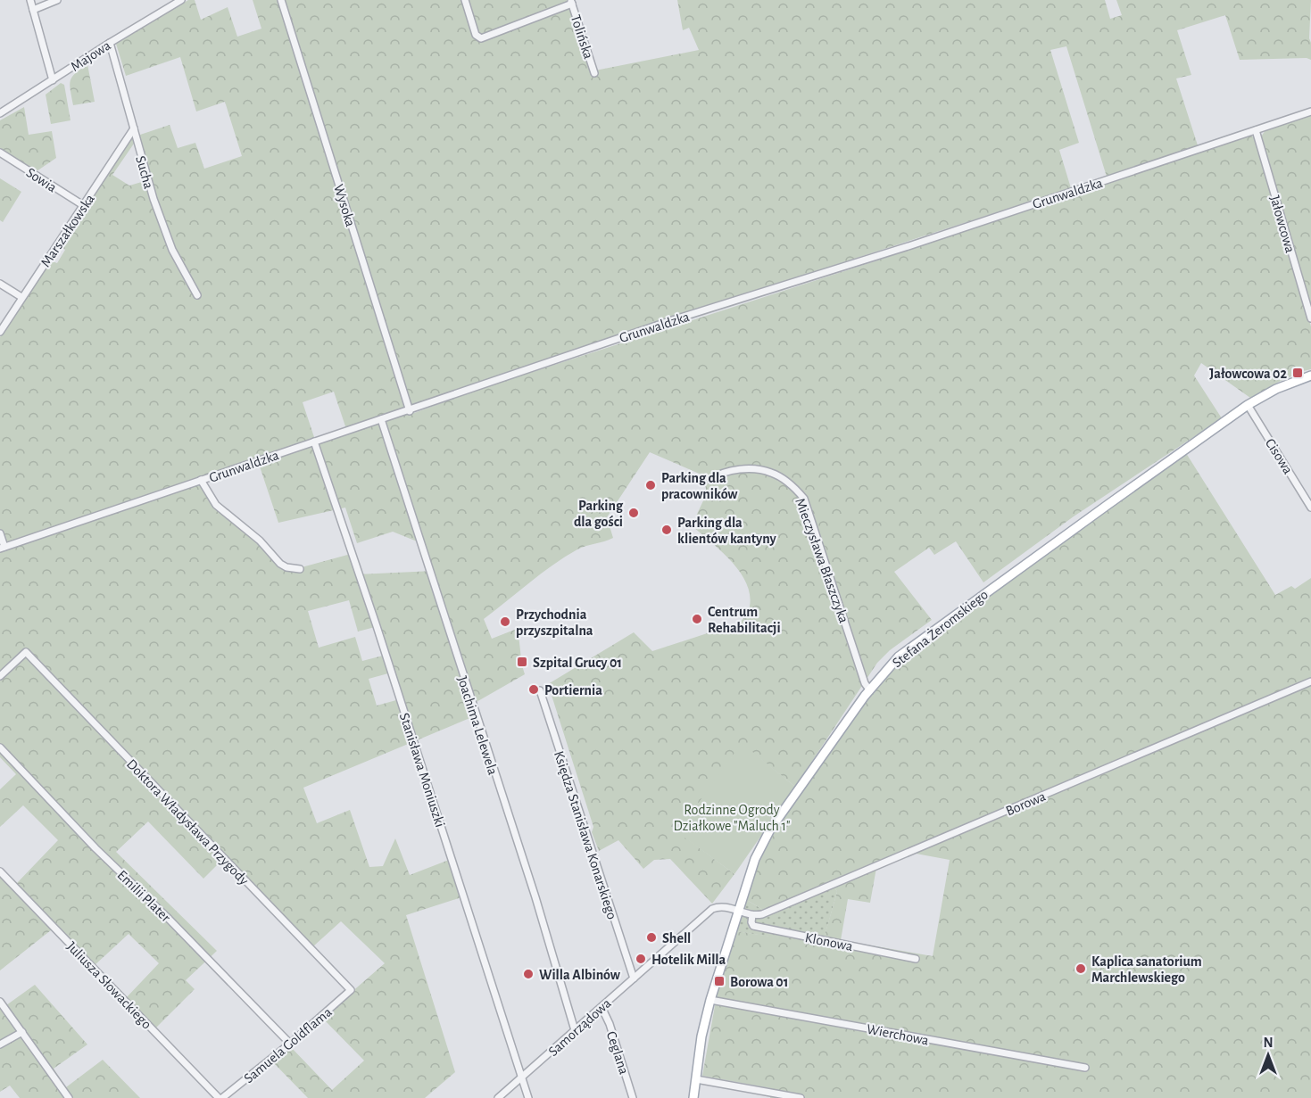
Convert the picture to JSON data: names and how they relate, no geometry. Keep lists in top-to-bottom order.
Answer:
{
  "streets": {
    "main road": ["Stefana Żeromskiego"],
    "street": [
      "Tolińska",
      "Majowa",
      "Sucha",
      "Sowia",
      "Grunwaldzka",
      "Wysoka",
      "Jałowcowa",
      "Marszałkowska",
      "Cisowa",
      "Mieczysława Błaszczyka",
      "Joachima Lelewela",
      "Stanisława Moniuszki",
      "Borowa",
      "Doktora Władysława Przygody",
      "Księdza Stanisława Konarskiego",
      "Emilii Plater",
      "Klonowa",
      "Juliusza Słowackiego",
      "Samorządowa",
      "Wierchowa",
      "Samuela Goldflama",
      "Ceglana"
    ]
  },
  "crossings": [
    ["Majowa", "Sucha"],
    ["Sucha", "Marszałkowska"],
    ["Sowia", "Marszałkowska"],
    ["Grunwaldzka", "Wysoka"],
    ["Grunwaldzka", "Jałowcowa"],
    ["Grunwaldzka", "Joachima Lelewela"],
    ["Grunwaldzka", "Stanisława Moniuszki"],
    ["Cisowa", "Stefana Żeromskiego"],
    ["Mieczysława Błaszczyka", "Stefana Żeromskiego"],
    ["Stefana Żeromskiego", "Samorządowa"],
    ["Stefana Żeromskiego", "Wierchowa"],
    ["Joachima Lelewela", "Samorządowa"],
    ["Stanisława Moniuszki", "Samorządowa"],
    ["Borowa", "Klonowa"],
    ["Doktora Władysława Przygody", "Samuela Goldflama"],
    ["Księdza Stanisława Konarskiego", "Samorządowa"],
    ["Emilii Plater", "Samuela Goldflama"],
    ["Juliusza Słowackiego", "Samuela Goldflama"],
    ["Samorządowa", "Ceglana"]
  ],
  "parks": ["Rodzinne Ogrody Działkowe \"Maluch 1\""],
  "places": {
    "transit": ["Jałowcowa 02", "Szpital Grucy 01", "Borowa 01"],
    "other": [
      "Parking dla pracowników",
      "Parking dla gości",
      "Parking dla klientów kantyny",
      "Centrum Rehabilitacji",
      "Przychodnia przyszpitalna",
      "Portiernia",
      "Shell",
      "Hotelik Milla",
      "Kaplica sanatorium Marchlewskiego",
      "Willa Albinów"
    ]
  },
  "north": "top"
}
